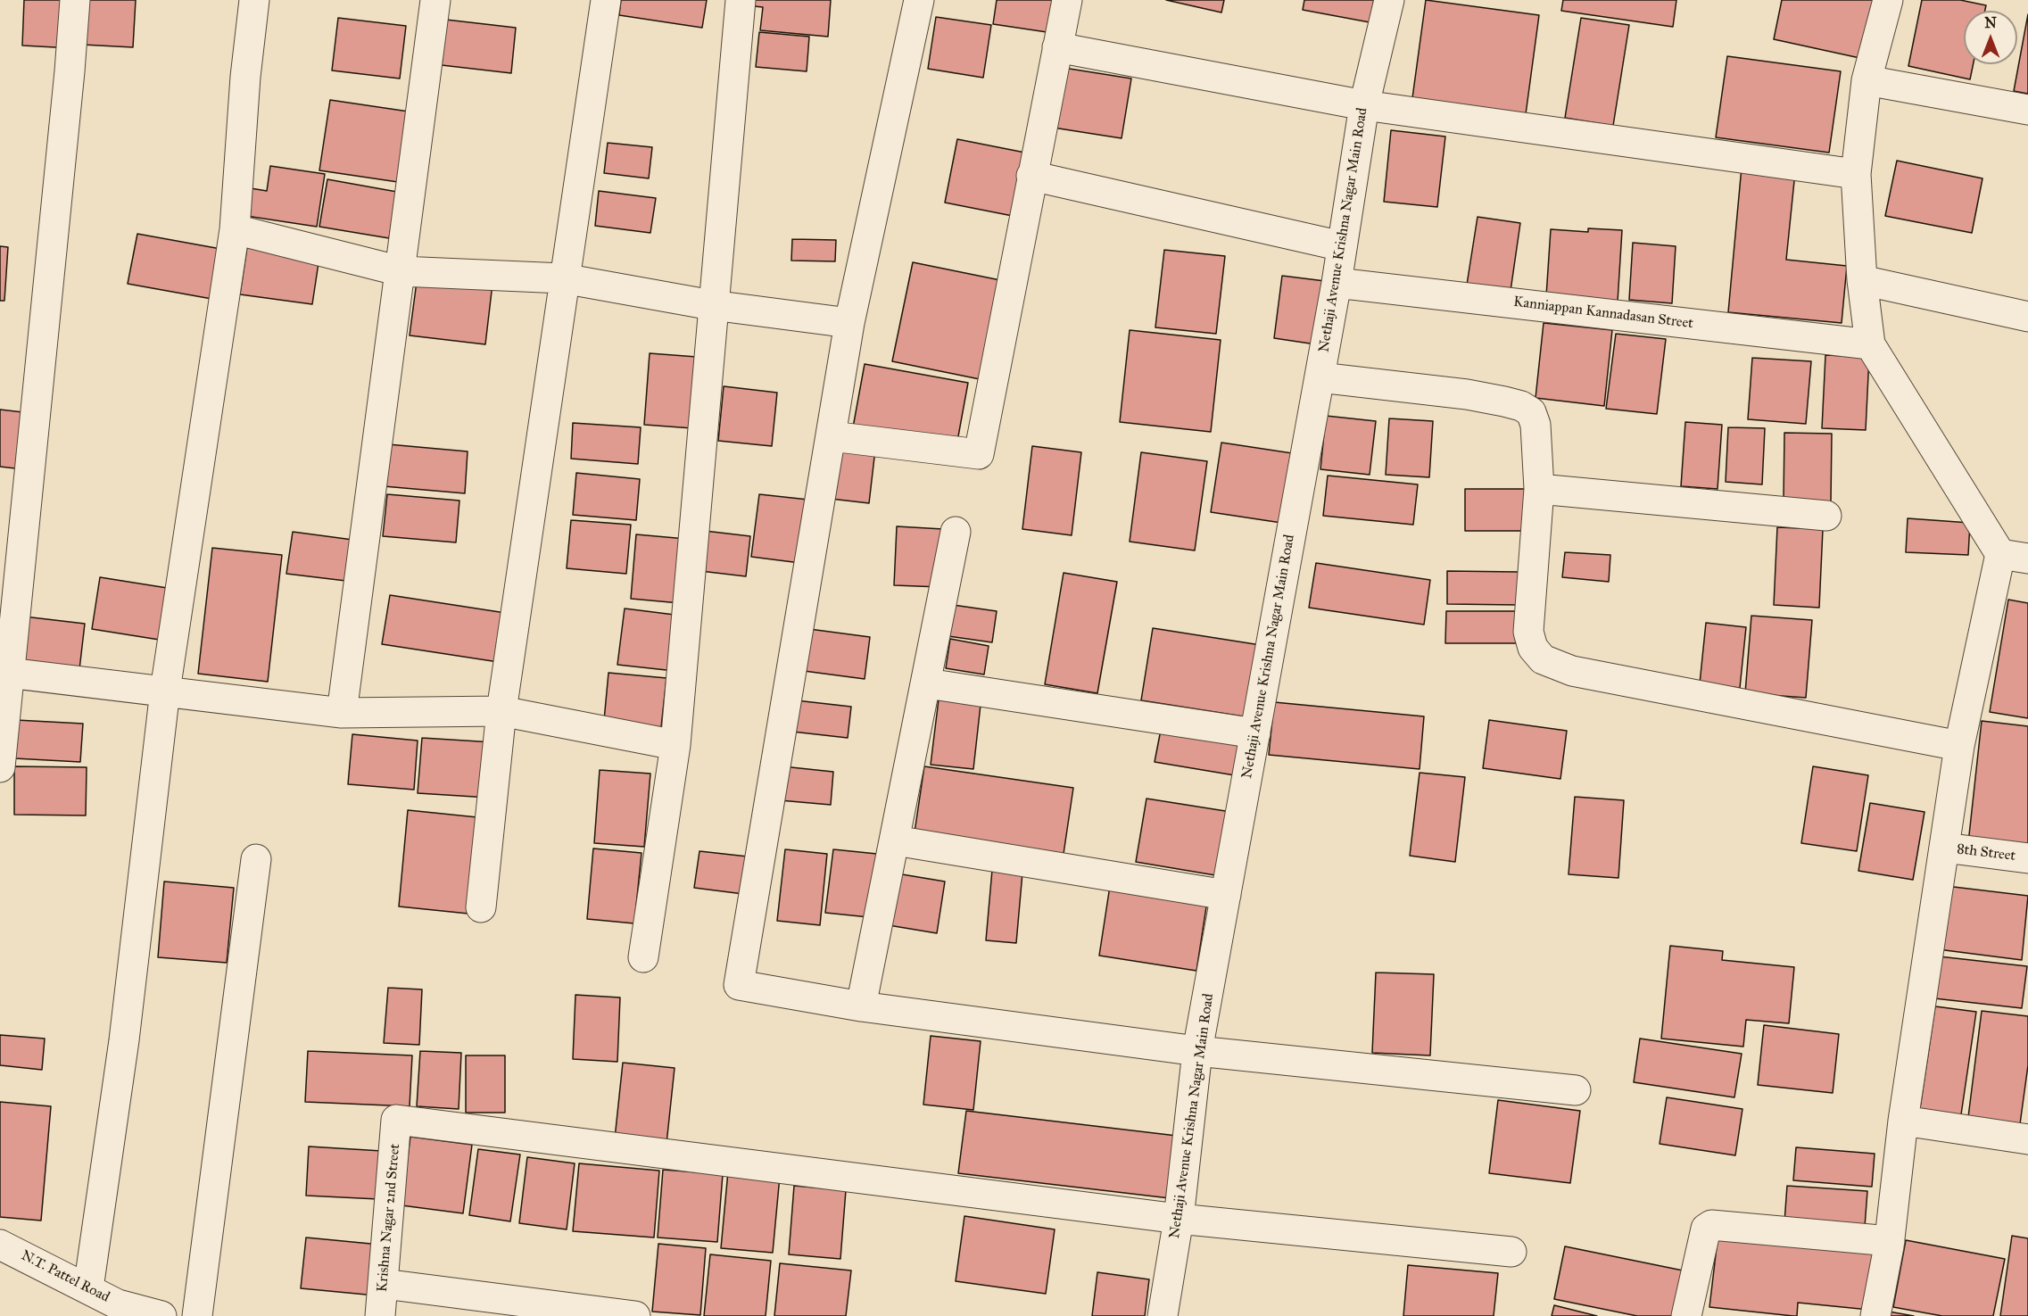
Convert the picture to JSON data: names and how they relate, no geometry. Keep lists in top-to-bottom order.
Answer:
{
  "streets": {
    "street": [
      "Nethaji Avenue Krishna Nagar Main Road",
      "Kanniappan Kannadasan Street",
      "8th Street",
      "Krishna Nagar 2nd Street",
      "N.T. Pattel Road"
    ]
  },
  "crossings": [
    ["Nethaji Avenue Krishna Nagar Main Road", "Kanniappan Kannadasan Street"],
    ["Nethaji Avenue Krishna Nagar Main Road", "Krishna Nagar 2nd Street"]
  ],
  "north": "top"
}
